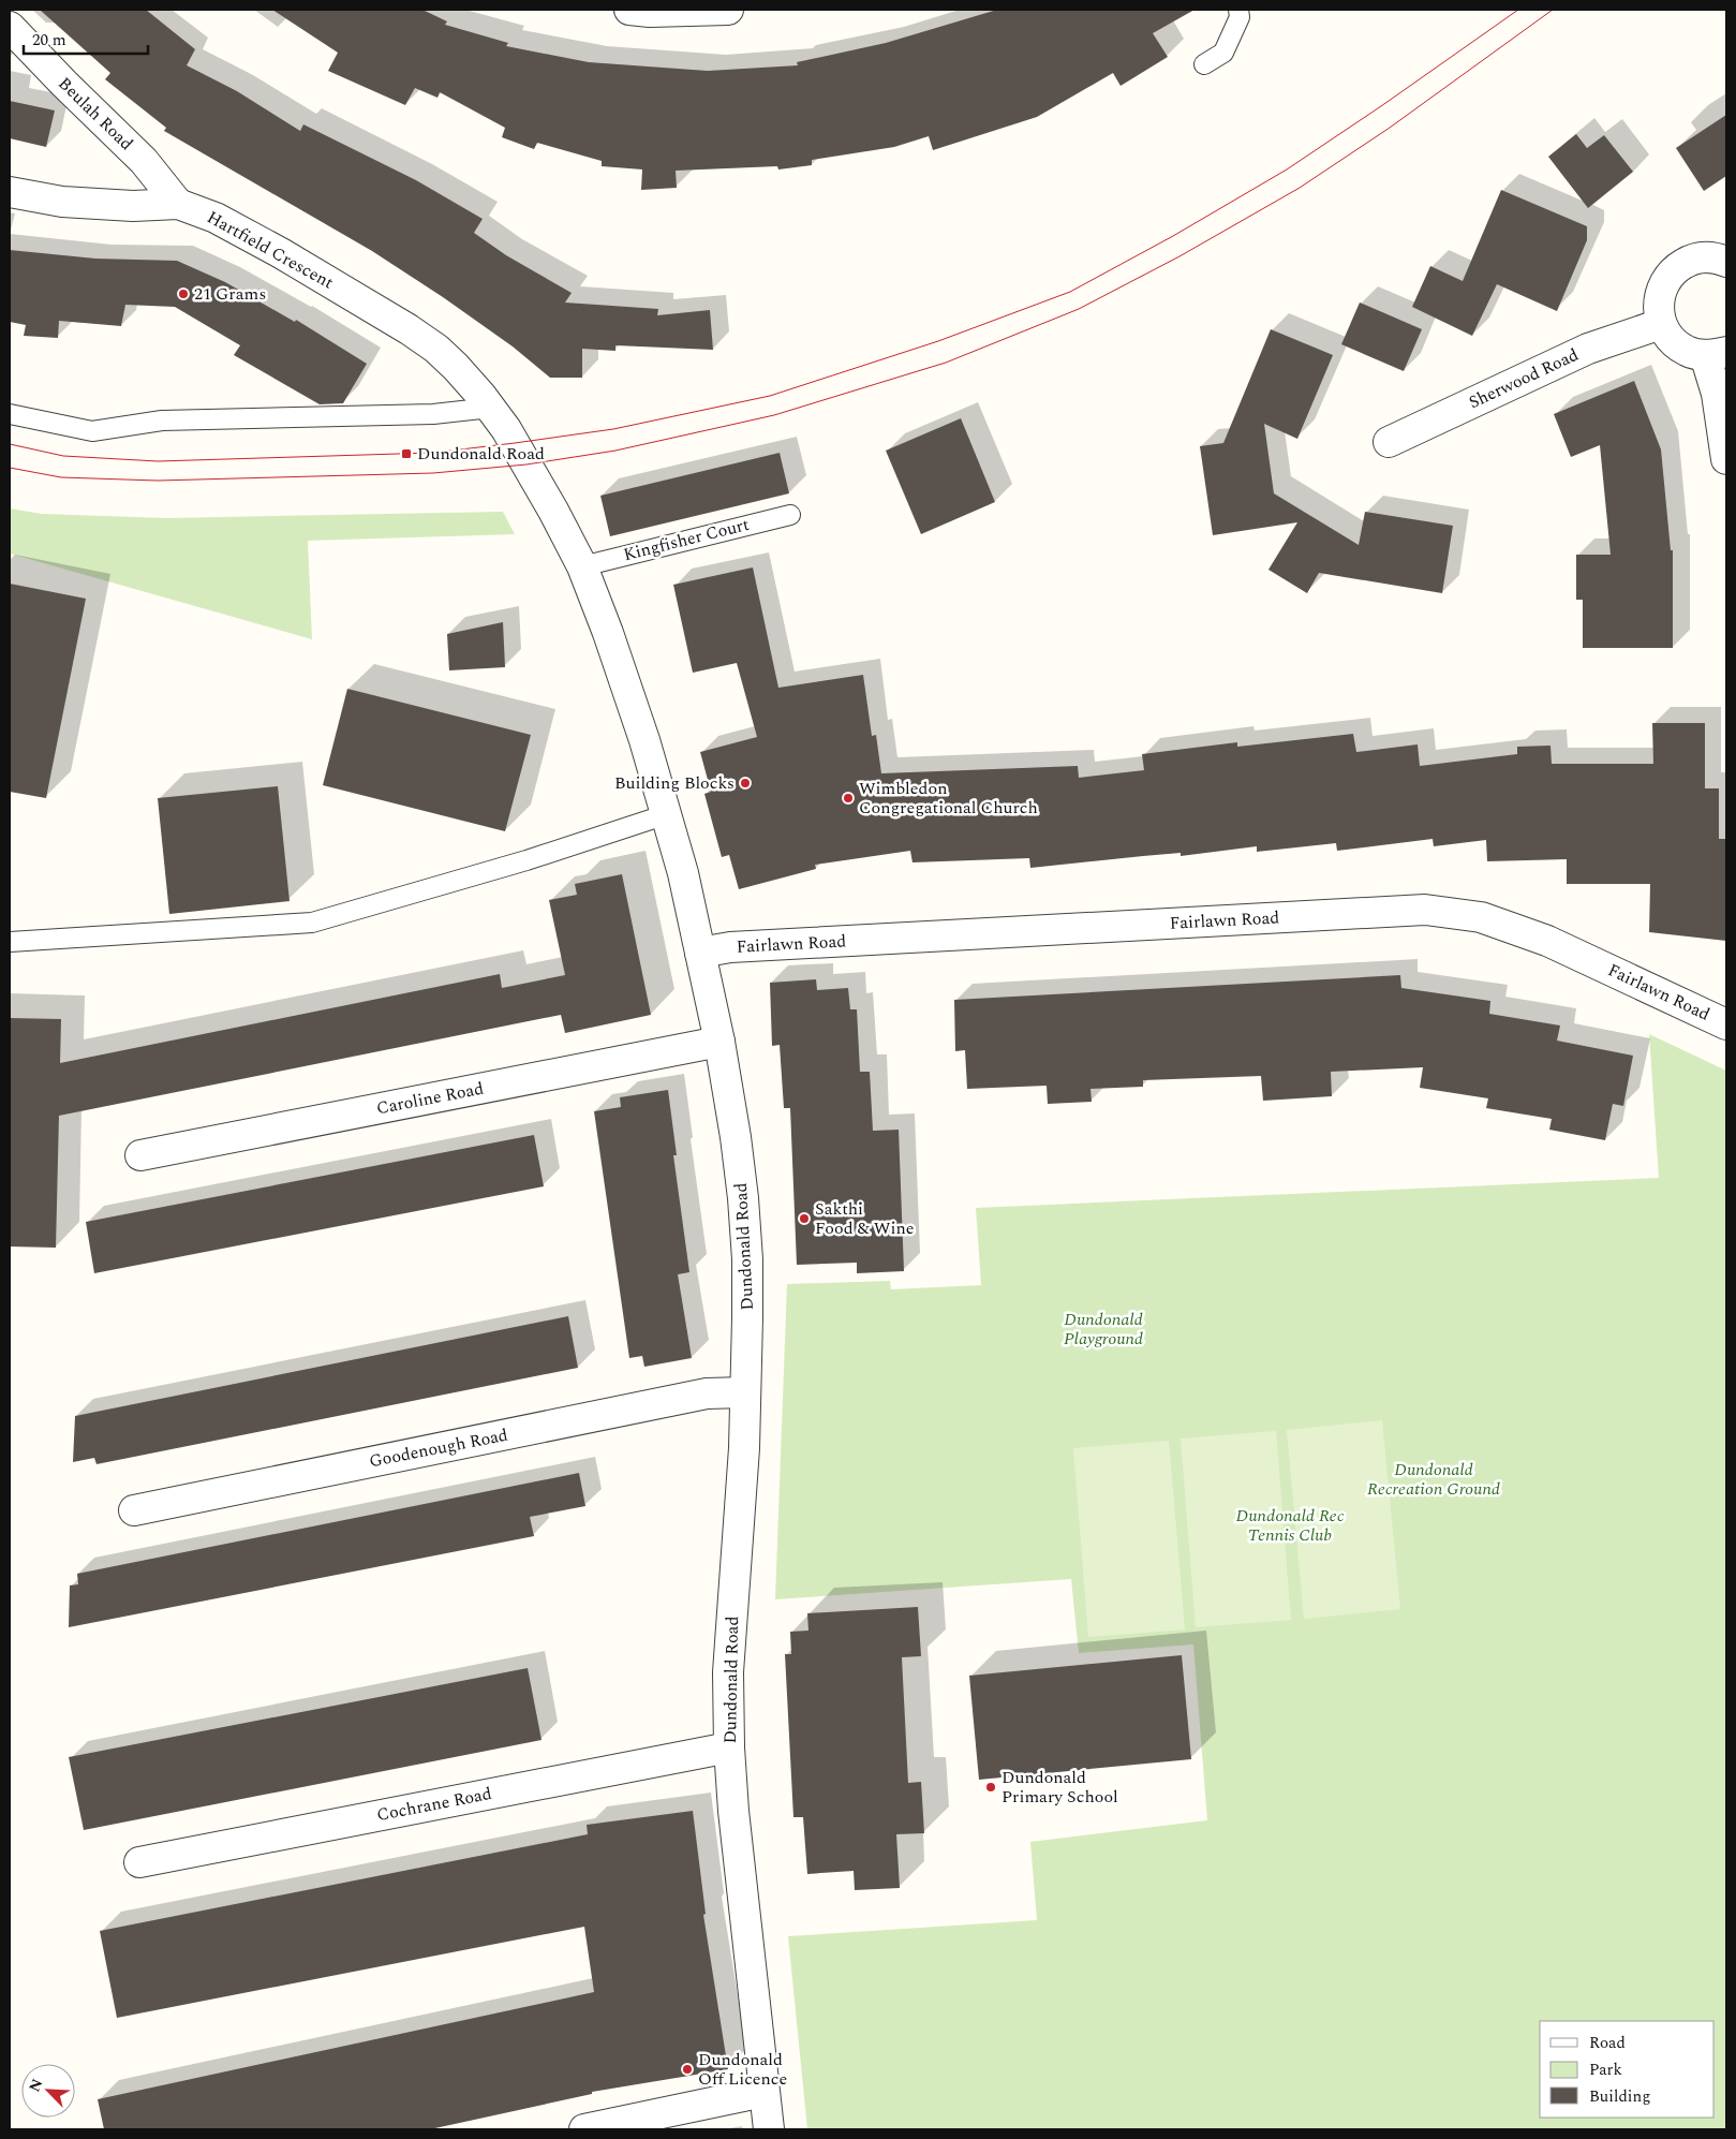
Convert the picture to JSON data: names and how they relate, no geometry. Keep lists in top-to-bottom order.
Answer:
{
  "streets": {
    "street": [
      "Beulah Road",
      "Hartfield Crescent",
      "Sherwood Road",
      "Fairlawn Road",
      "Caroline Road",
      "Dundonald Road",
      "Goodenough Road",
      "Cochrane Road"
    ],
    "lane": ["Kingfisher Court"]
  },
  "crossings": [
    ["Beulah Road", "Hartfield Crescent"],
    ["Hartfield Crescent", "Dundonald Road"],
    ["Kingfisher Court", "Dundonald Road"],
    ["Fairlawn Road", "Dundonald Road"],
    ["Caroline Road", "Dundonald Road"],
    ["Dundonald Road", "Goodenough Road"],
    ["Dundonald Road", "Cochrane Road"]
  ],
  "parks": ["Dundonald Playground", "Dundonald Recreation Ground", "Dundonald Rec Tennis Club"],
  "places": {
    "other": [
      "21 Grams",
      "Building Blocks",
      "Wimbledon Congregational Church",
      "Sakthi Food & Wine",
      "Dundonald Primary School",
      "Dundonald Off Licence"
    ],
    "transit": ["Dundonald Road"]
  },
  "legend": ["Road", "Park", "Building"],
  "scale_bar": "20 m",
  "north": "top left"
}
